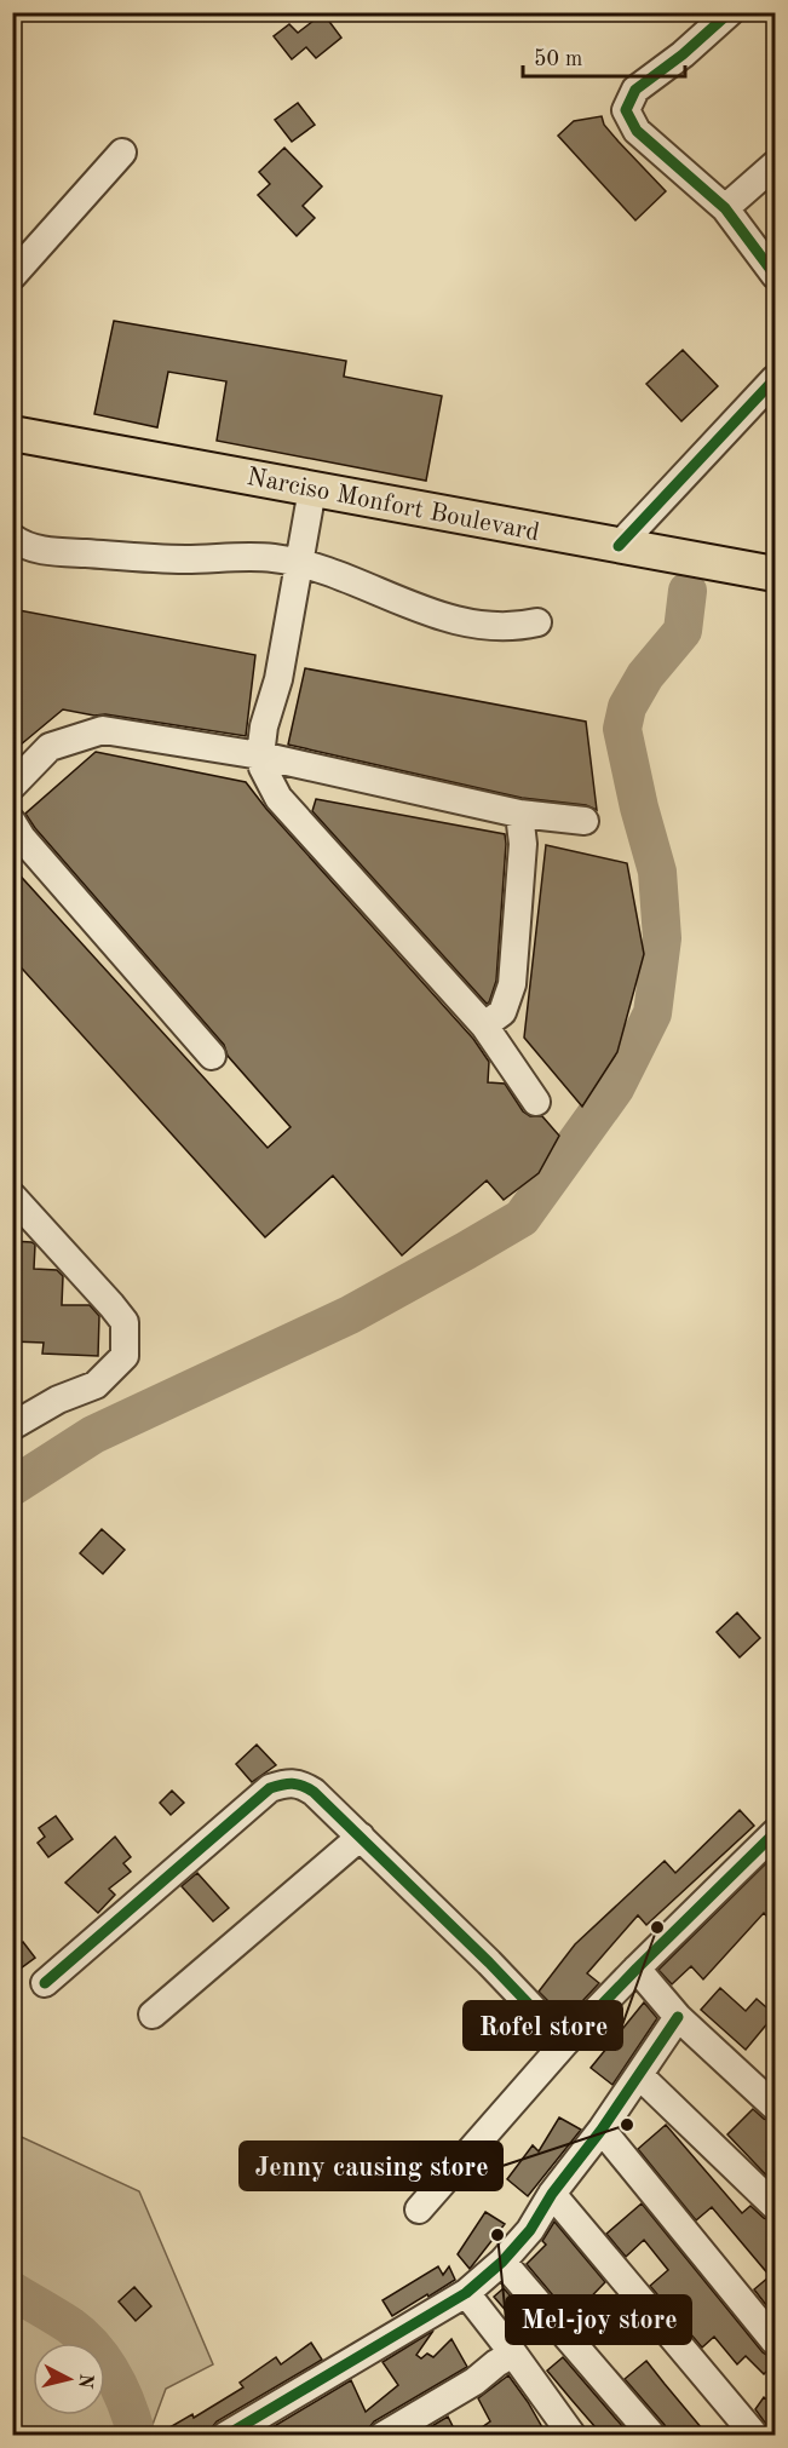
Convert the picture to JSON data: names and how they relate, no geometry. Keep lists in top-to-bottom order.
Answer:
{
  "streets": {
    "main road": ["Narciso Monfort Boulevard"]
  },
  "places": ["Rofel store", "Jenny causing store", "Mel-joy store"],
  "scale_bar": "50 m",
  "north": "right"
}
